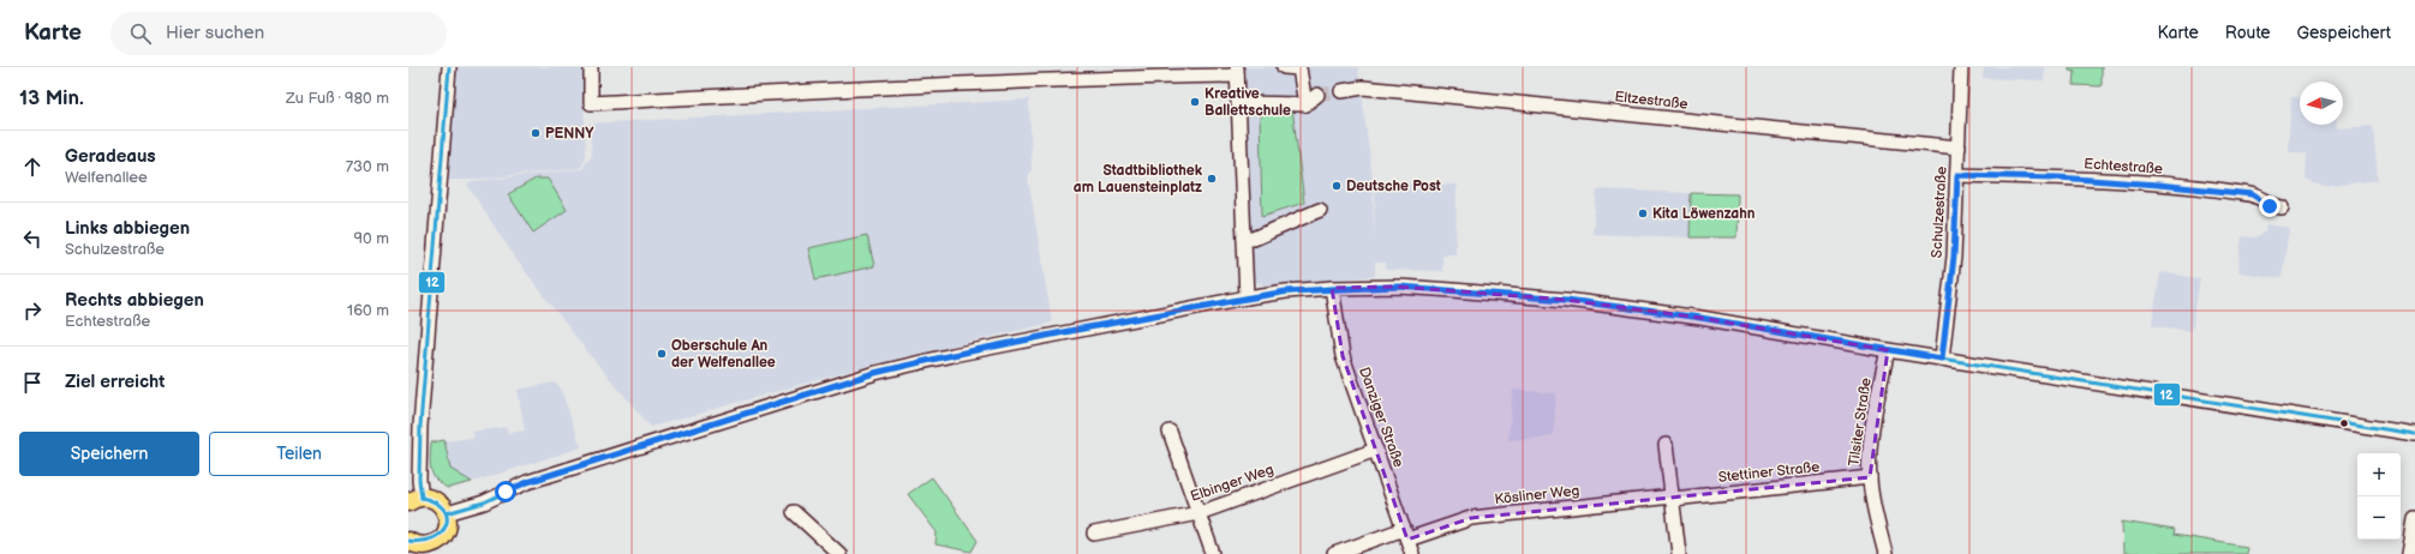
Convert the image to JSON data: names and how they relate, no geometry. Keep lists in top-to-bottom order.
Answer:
{
  "streets": {
    "street": [
      "Eltzestraße",
      "Echtestraße",
      "Schulzestraße",
      "Danziger Straße",
      "Tilsiter Straße",
      "Stettiner Straße",
      "Elbinger Weg",
      "Kösliner Weg"
    ]
  },
  "crossings": [
    ["Eltzestraße", "Schulzestraße"],
    ["Echtestraße", "Schulzestraße"],
    ["Danziger Straße", "Elbinger Weg"],
    ["Danziger Straße", "Kösliner Weg"],
    ["Tilsiter Straße", "Stettiner Straße"],
    ["Stettiner Straße", "Kösliner Weg"]
  ],
  "places": [
    "Kreative Ballettschule",
    "PENNY",
    "Stadtbibliothek am Lauensteinplatz",
    "Deutsche Post",
    "Kita Löwenzahn",
    "Oberschule An der Welfenallee"
  ],
  "lines": ["transit line 12"],
  "north": "left",
  "page": {
    "header": "Karte",
    "search": "Hier suchen",
    "nav": ["Karte", "Route", "Gespeichert"],
    "heading": ["13 Min.", "Zu Fuß · 980 m"],
    "list": [
      ["Geradeaus", "Welfenallee", "730 m"],
      ["Links abbiegen", "Schulzestraße", "90 m"],
      ["Rechts abbiegen", "Echtestraße", "160 m"],
      "Ziel erreicht"
    ],
    "buttons": ["Speichern", "Teilen"],
    "map_buttons": ["+", "−"]
  }
}
